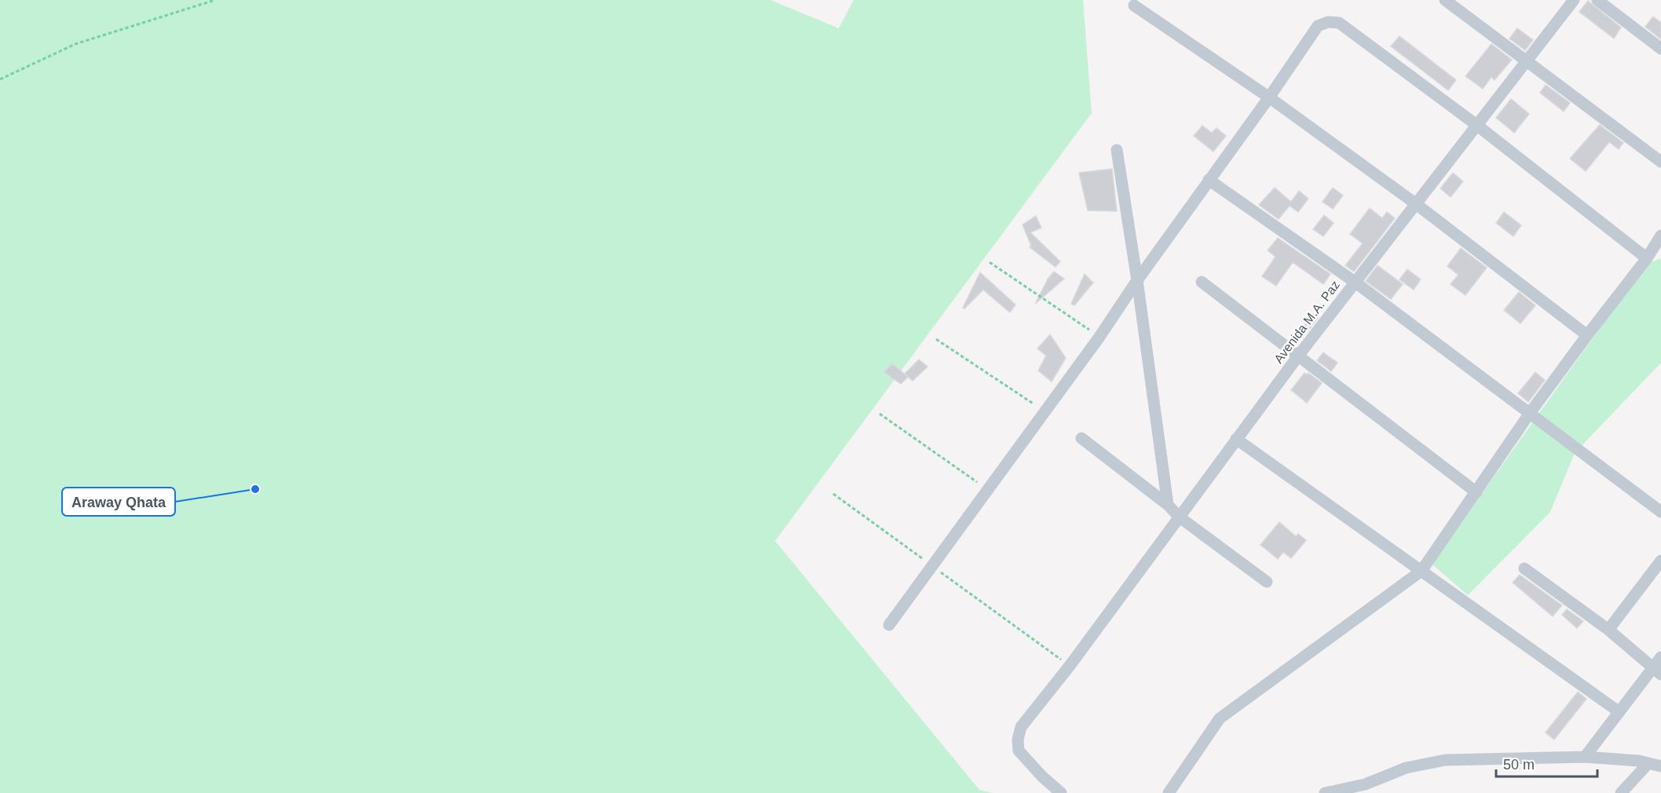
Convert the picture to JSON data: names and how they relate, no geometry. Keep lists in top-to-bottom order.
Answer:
{
  "streets": {
    "street": ["Avenida M.A. Paz"]
  },
  "places": ["Araway Qhata"],
  "scale_bar": "50 m"
}
